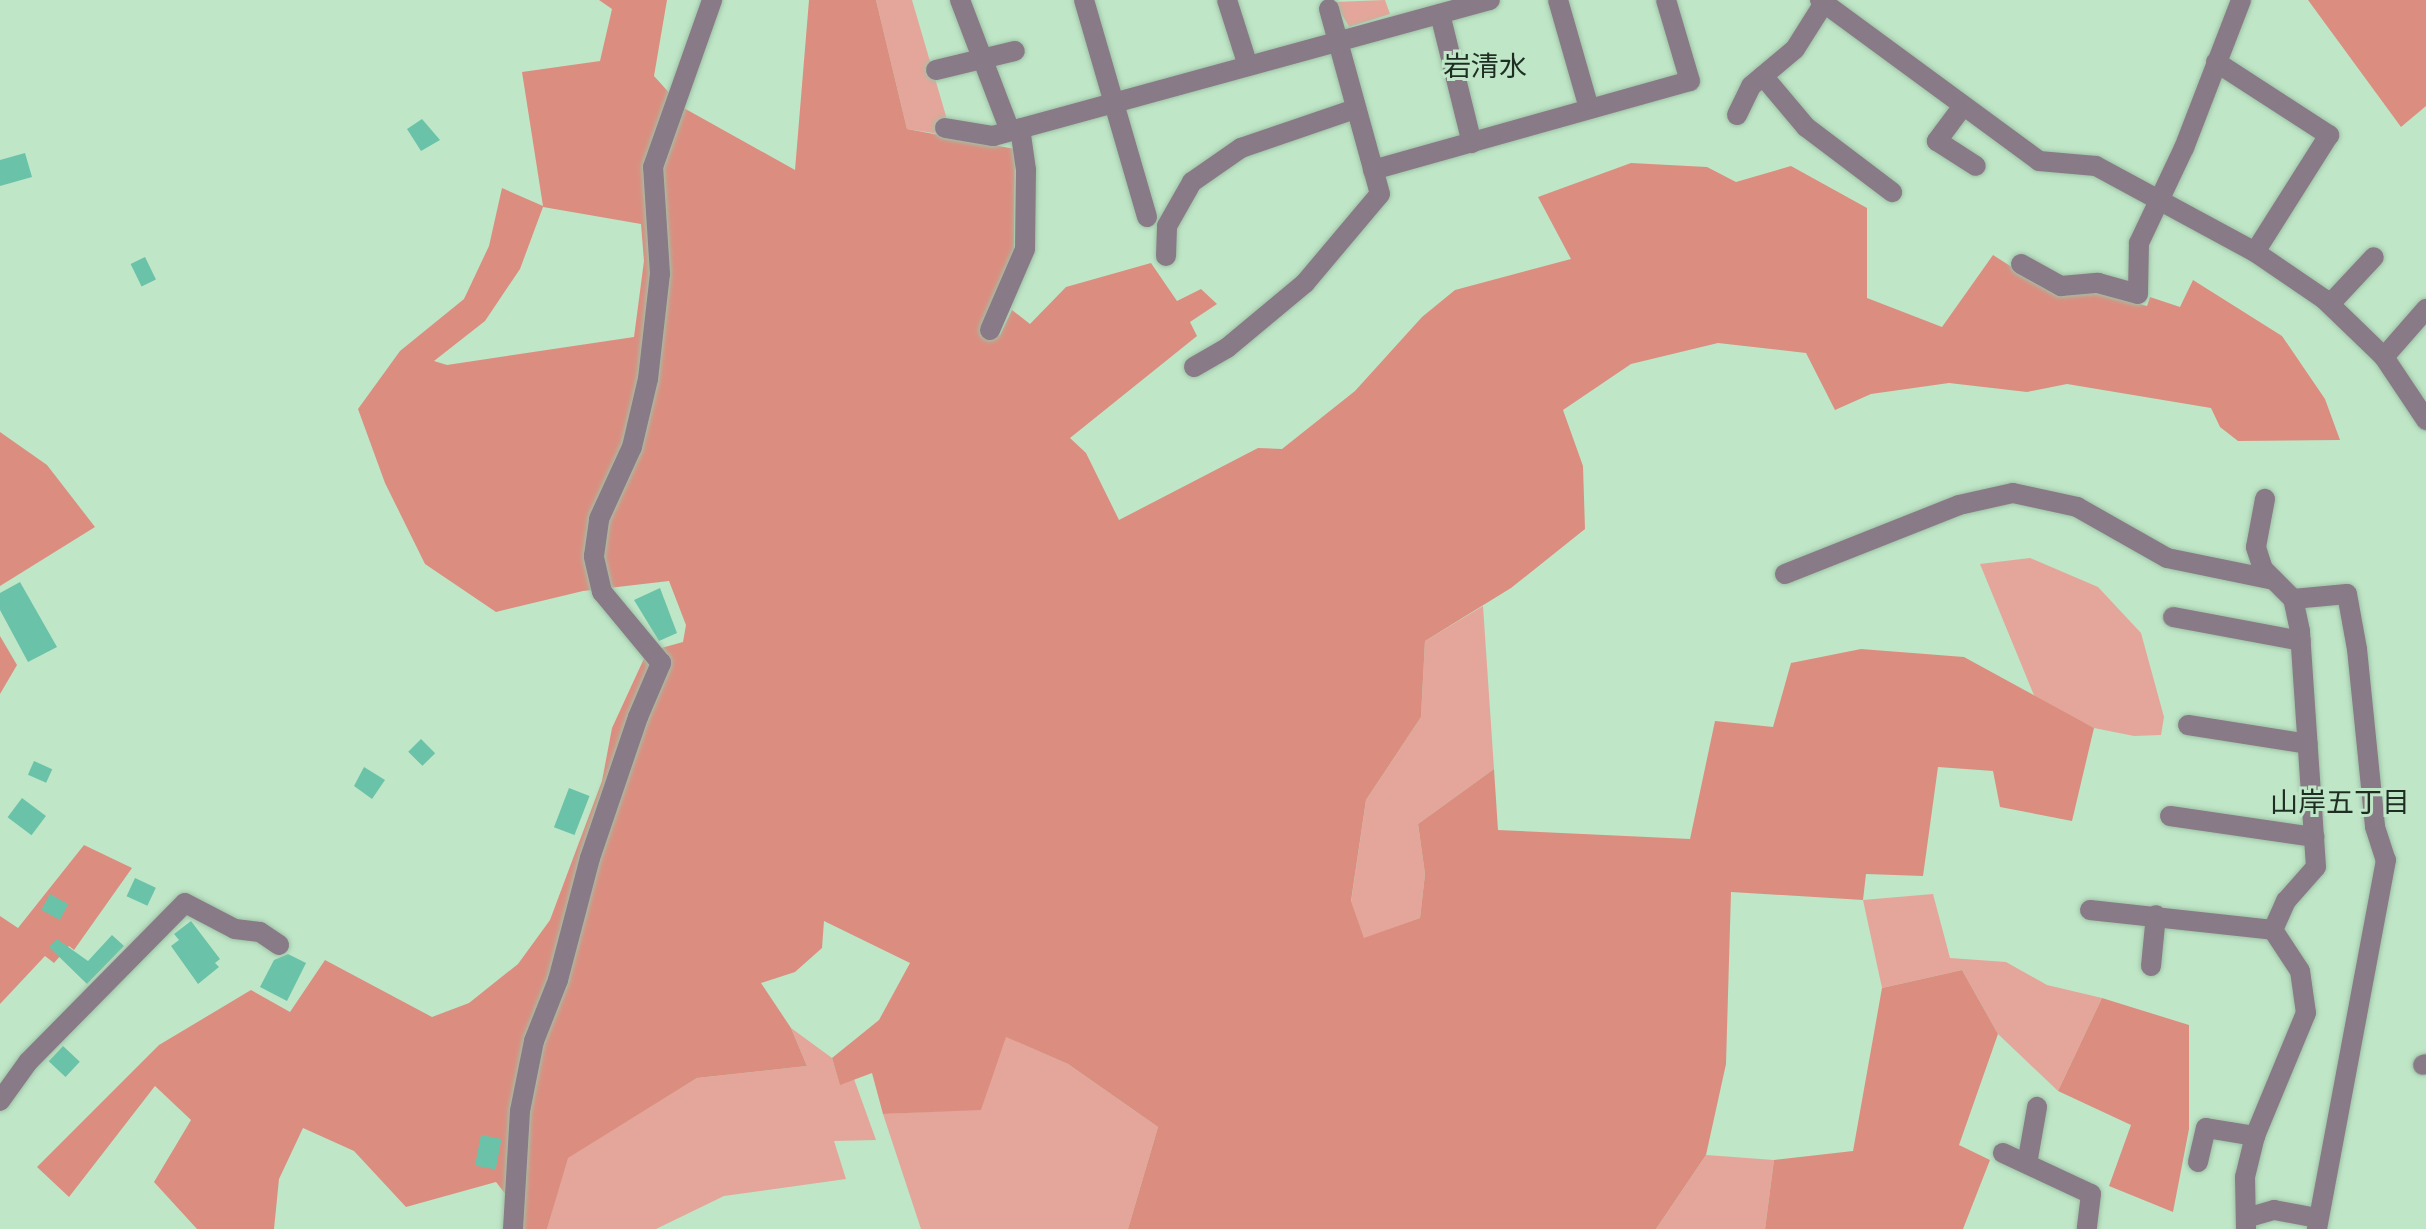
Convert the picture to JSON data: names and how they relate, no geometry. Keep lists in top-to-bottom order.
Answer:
{
  "districts": ["岩清水", "山岸五丁目"]
}
